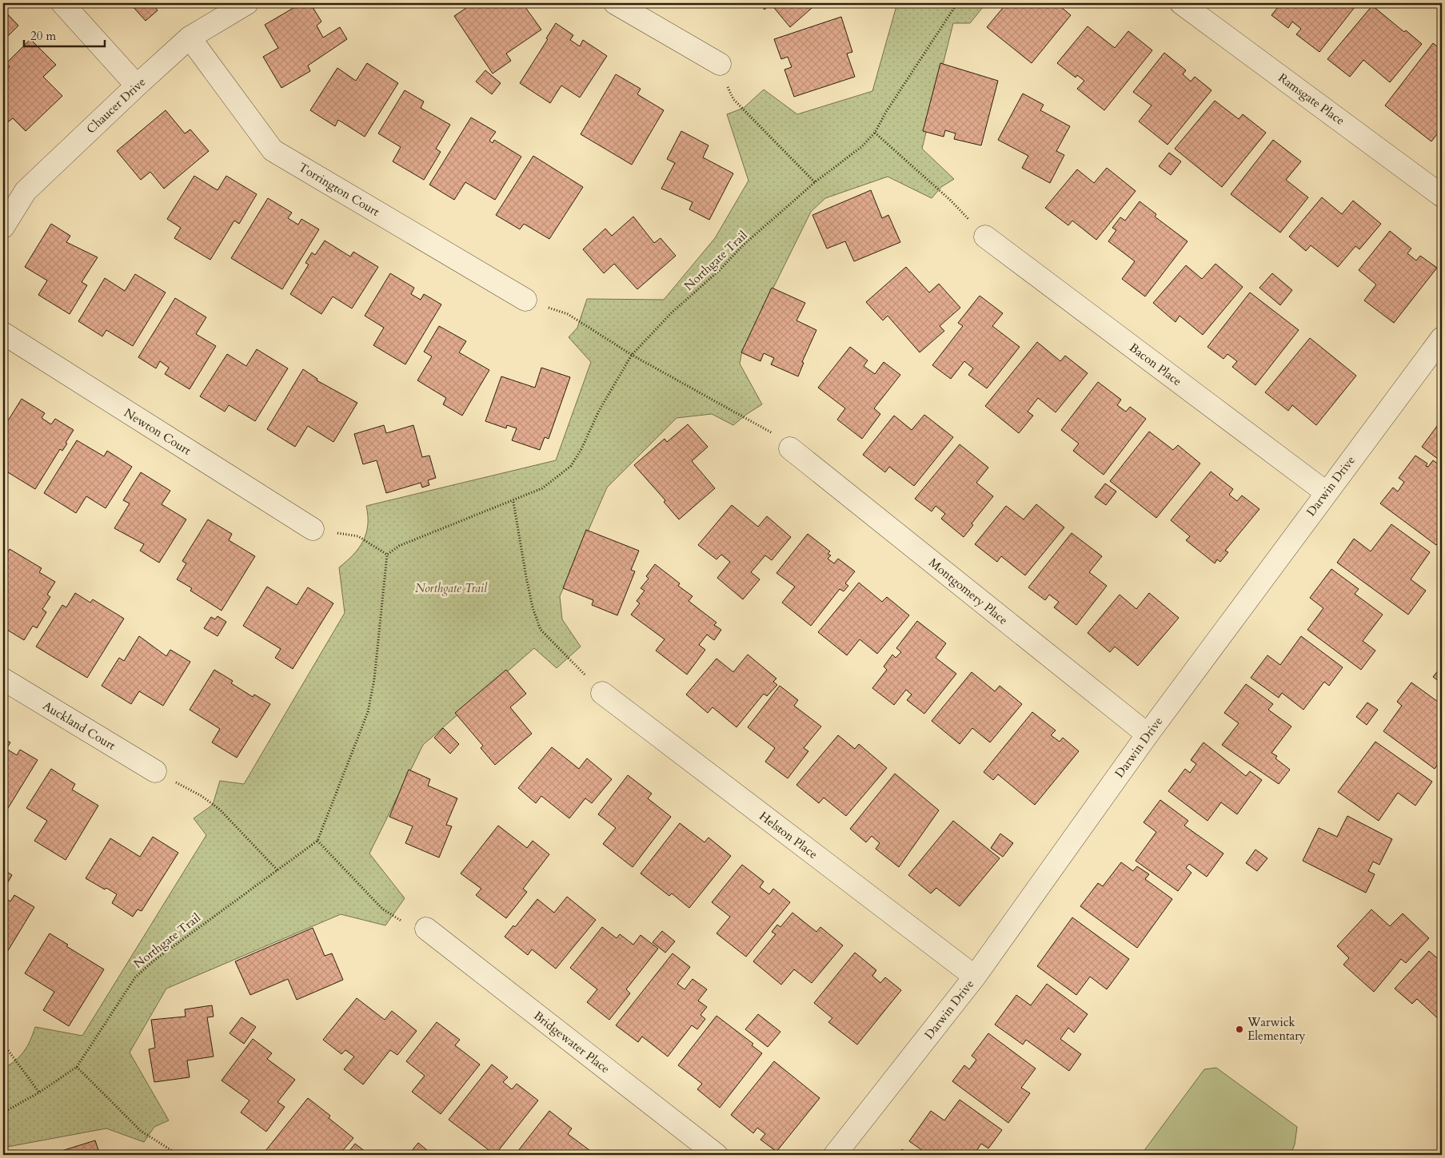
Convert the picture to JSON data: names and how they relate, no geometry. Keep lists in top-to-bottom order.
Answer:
{
  "streets": {
    "street": [
      "Ramsgate Place",
      "Chaucer Drive",
      "Torrington Court",
      "Bacon Place",
      "Newton Court",
      "Darwin Drive",
      "Montgomery Place",
      "Auckland Court",
      "Helston Place",
      "Bridgewater Place"
    ],
    "path": ["Northgate Trail"]
  },
  "crossings": [
    ["Chaucer Drive", "Torrington Court"],
    ["Bacon Place", "Darwin Drive"],
    ["Darwin Drive", "Montgomery Place"],
    ["Darwin Drive", "Helston Place"]
  ],
  "parks": ["Northgate Trail"],
  "places": ["Warwick Elementary"],
  "scale_bar": "20 m"
}
